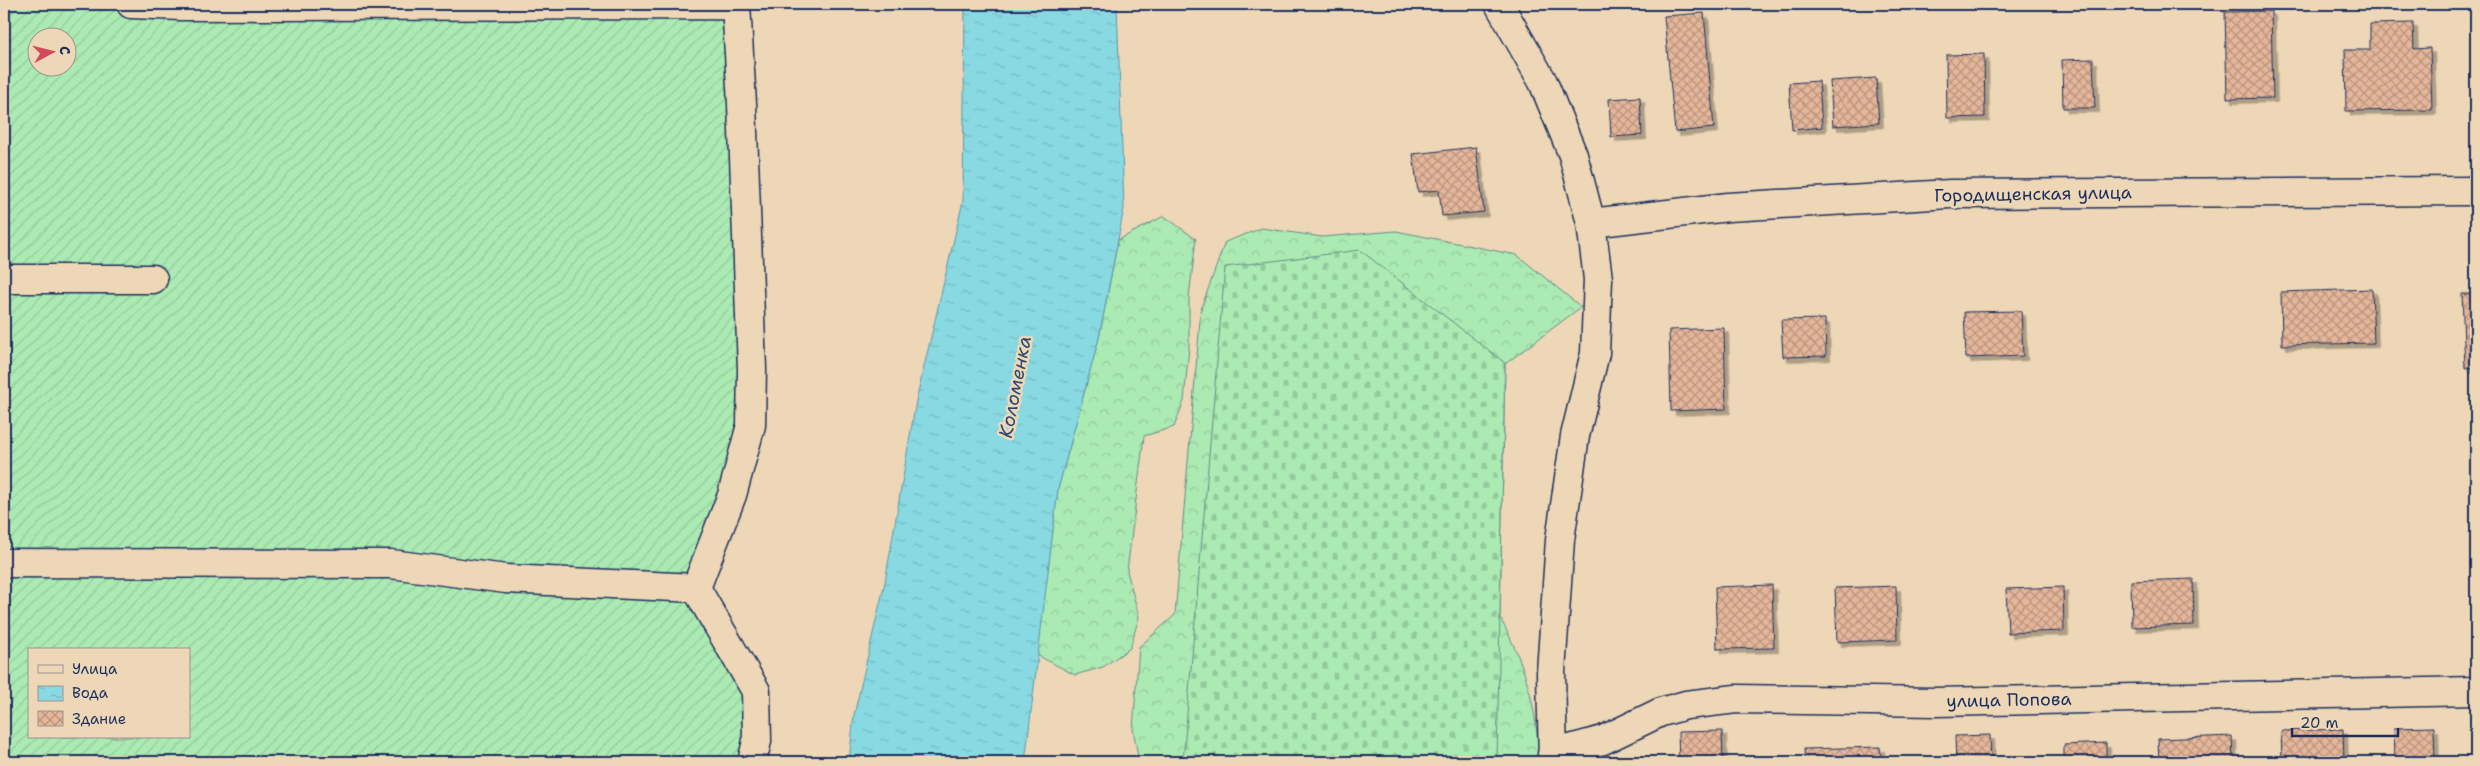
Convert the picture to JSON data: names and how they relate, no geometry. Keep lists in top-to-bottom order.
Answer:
{
  "streets": {
    "street": ["Городищенская улица", "улица Попова"]
  },
  "water": ["Коломенка"],
  "legend": ["Улица", "Вода", "Здание"],
  "scale_bar": "20 m",
  "north": "right"
}
